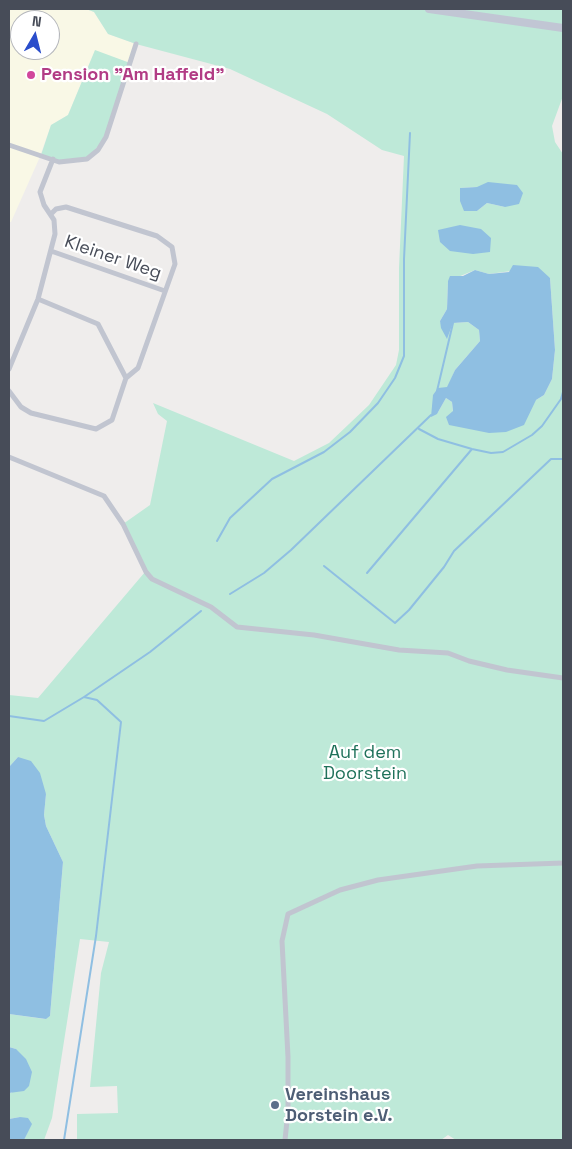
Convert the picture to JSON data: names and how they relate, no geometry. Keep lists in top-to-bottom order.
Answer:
{
  "streets": {
    "street": ["Kleiner Weg"]
  },
  "parks": ["Auf dem Doorstein"],
  "places": ["Pension \"Am Haffeld\"", "Vereinshaus Dorstein e.V."],
  "north": "top"
}
